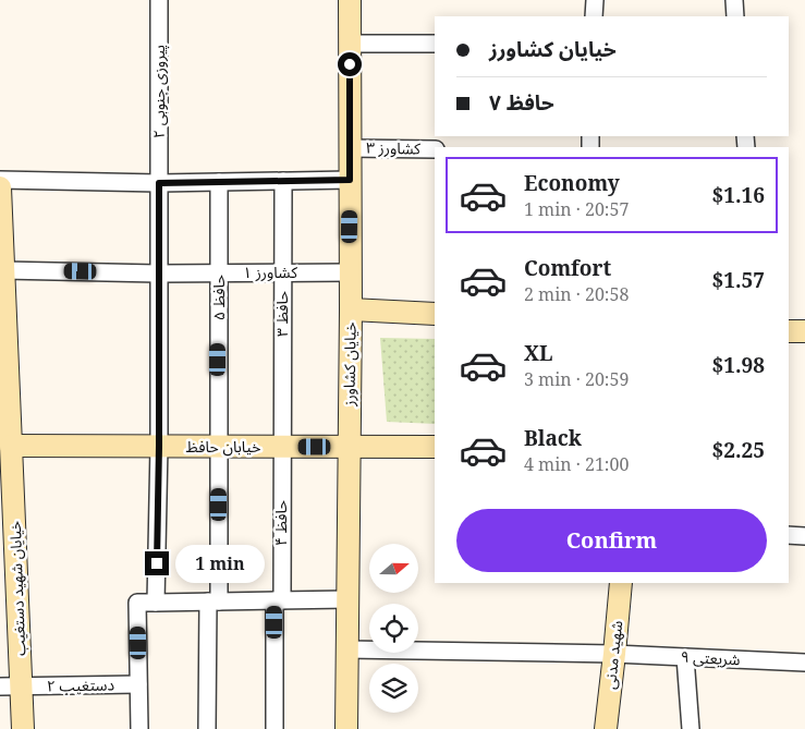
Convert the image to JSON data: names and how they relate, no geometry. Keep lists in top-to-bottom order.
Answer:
{
  "streets": {
    "street": [
      "پیروزی جنوبی ۲",
      "کشاورز ۳",
      "کشاورز ۱",
      "حافظ ۵",
      "حافظ ۳",
      "خیایان کشاورز",
      "خیابان حافظ",
      "حافظ ۴",
      "خیایان شهید دستغیب",
      "شهید مدنی",
      "شریعتی ۹",
      "دستغیب ۲"
    ]
  },
  "crossings": [
    ["پیروزی جنوبی ۲", "کشاورز ۱"],
    ["پیروزی جنوبی ۲", "خیابان حافظ"],
    ["کشاورز ۳", "خیایان کشاورز"],
    ["کشاورز ۱", "حافظ ۵"],
    ["کشاورز ۱", "حافظ ۳"],
    ["کشاورز ۱", "خیایان کشاورز"],
    ["کشاورز ۱", "خیایان شهید دستغیب"],
    ["حافظ ۵", "خیابان حافظ"],
    ["حافظ ۳", "خیابان حافظ"],
    ["حافظ ۳", "حافظ ۴"],
    ["خیایان کشاورز", "خیابان حافظ"],
    ["خیایان کشاورز", "شریعتی ۹"],
    ["خیابان حافظ", "حافظ ۴"],
    ["خیابان حافظ", "خیایان شهید دستغیب"],
    ["خیایان شهید دستغیب", "دستغیب ۲"],
    ["شهید مدنی", "شریعتی ۹"]
  ],
  "north": "right",
  "page": {
    "banner": ["خیایان کشاورز", "حافظ ۷"],
    "list": [
      {
        "name": "Economy",
        "note": "1 min · 20:57",
        "value": "$1.16"
      },
      {
        "name": "Comfort",
        "note": "2 min · 20:58",
        "value": "$1.57"
      },
      {
        "name": "XL",
        "note": "3 min · 20:59",
        "value": "$1.98"
      },
      {
        "name": "Black",
        "note": "4 min · 21:00",
        "value": "$2.25"
      }
    ],
    "buttons": "Confirm",
    "bubble": "1 min"
  }
}
